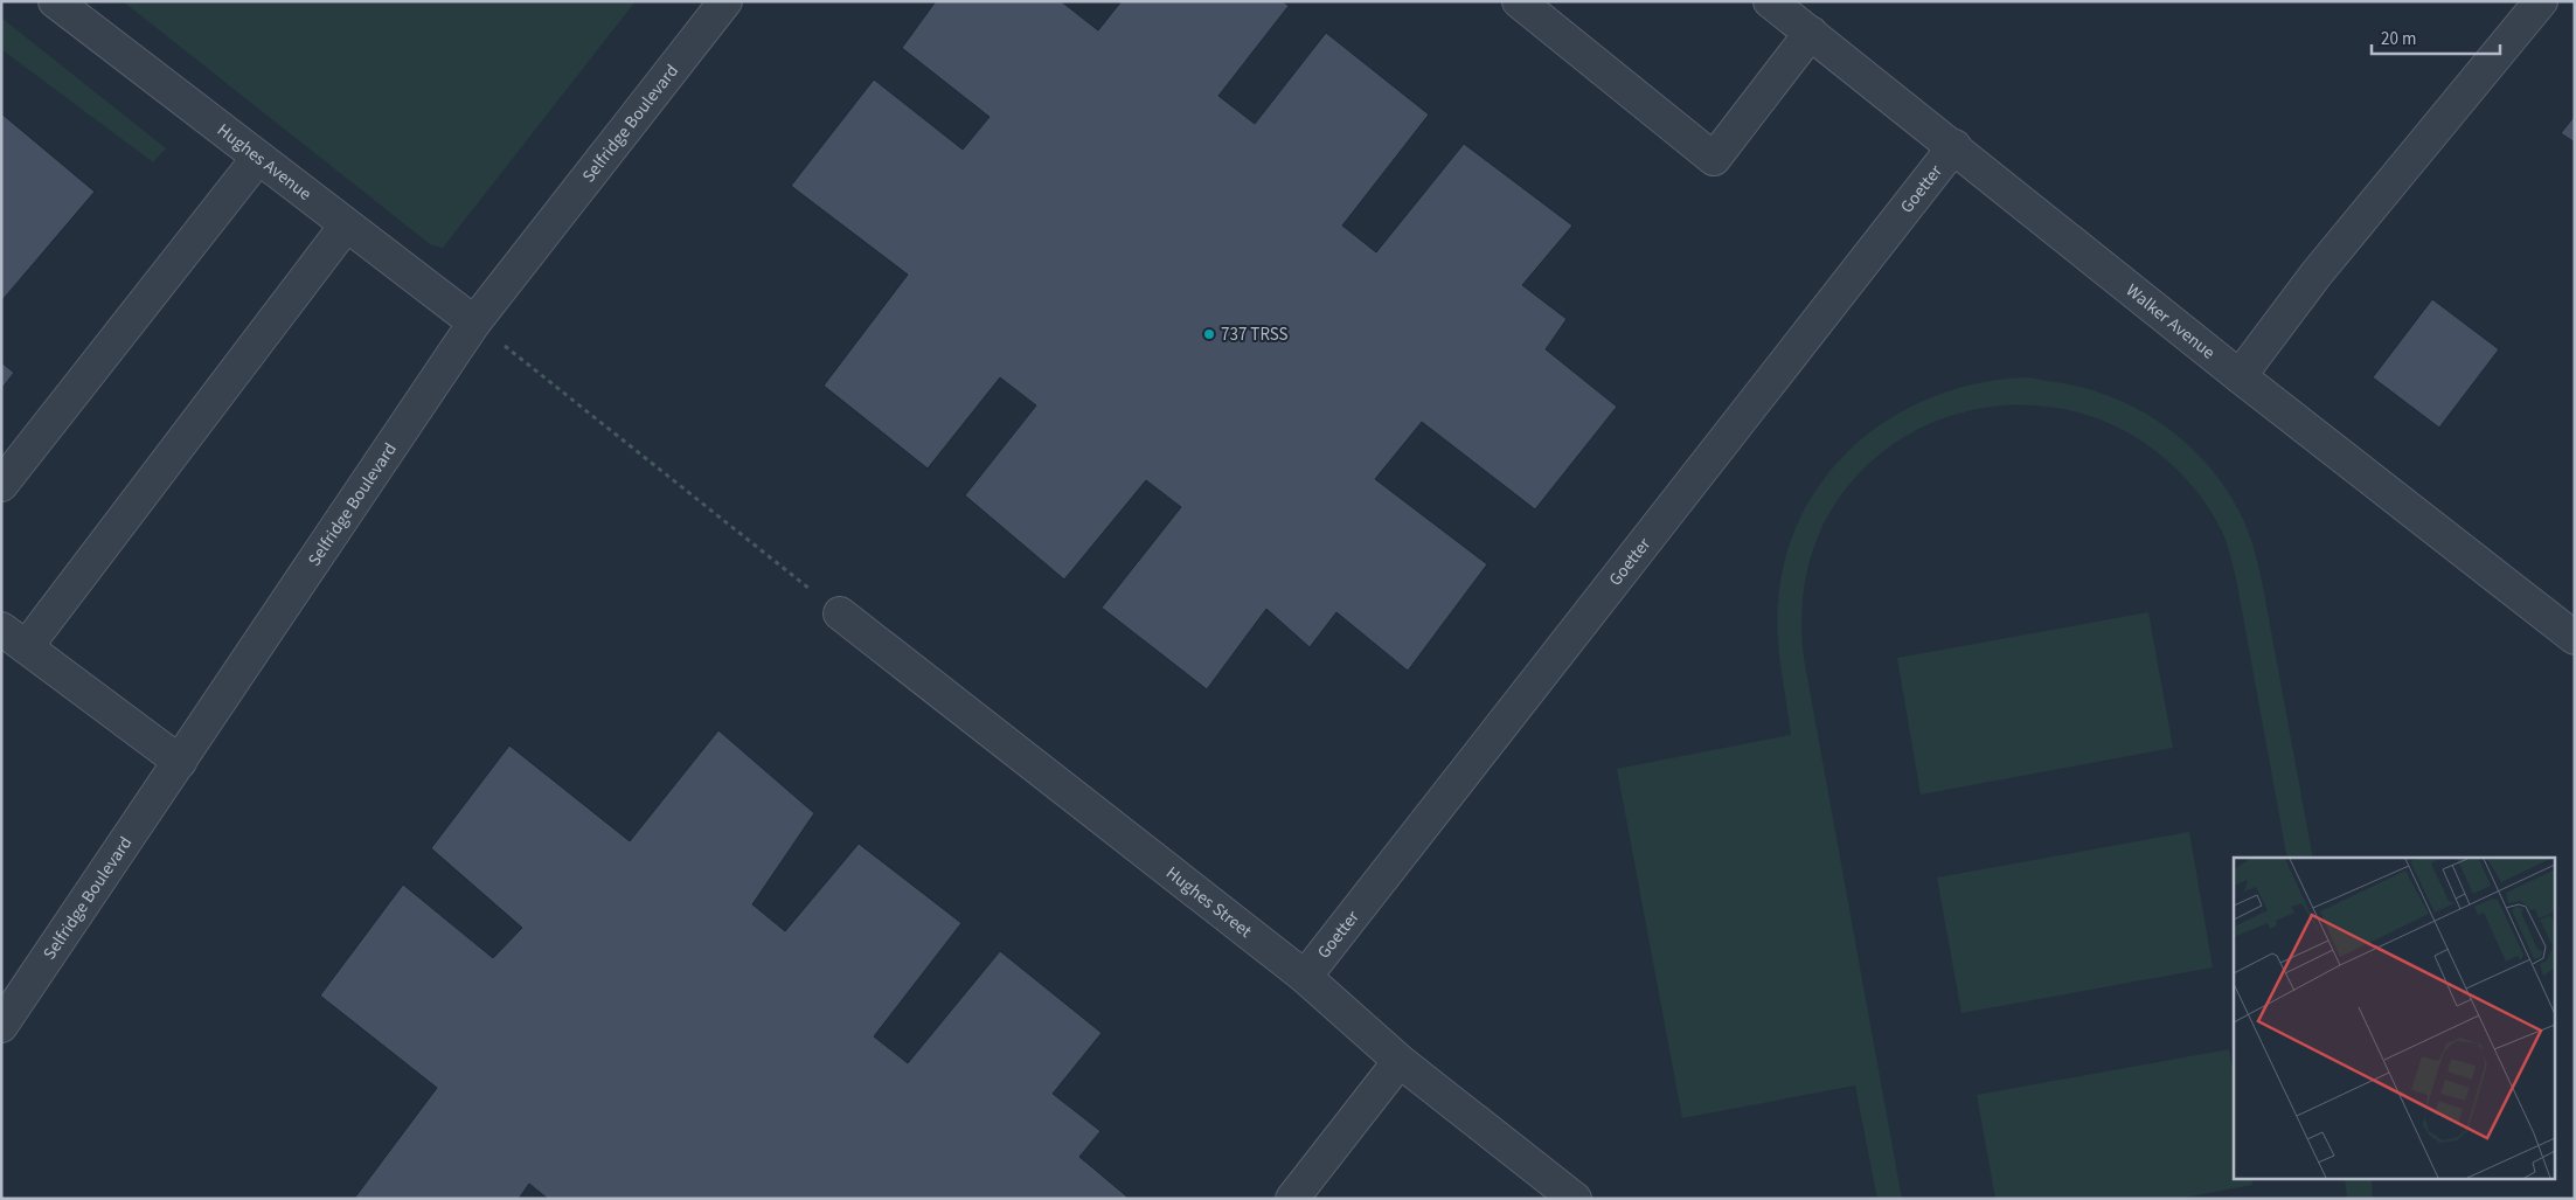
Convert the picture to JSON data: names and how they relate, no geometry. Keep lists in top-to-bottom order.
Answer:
{
  "streets": {
    "street": [
      "Selfridge Boulevard",
      "Hughes Avenue",
      "Goetter",
      "Walker Avenue",
      "Hughes Street"
    ]
  },
  "crossings": [
    ["Selfridge Boulevard", "Hughes Avenue"],
    ["Goetter", "Walker Avenue"],
    ["Goetter", "Hughes Street"]
  ],
  "places": ["737 TRSS"],
  "scale_bar": "20 m"
}
